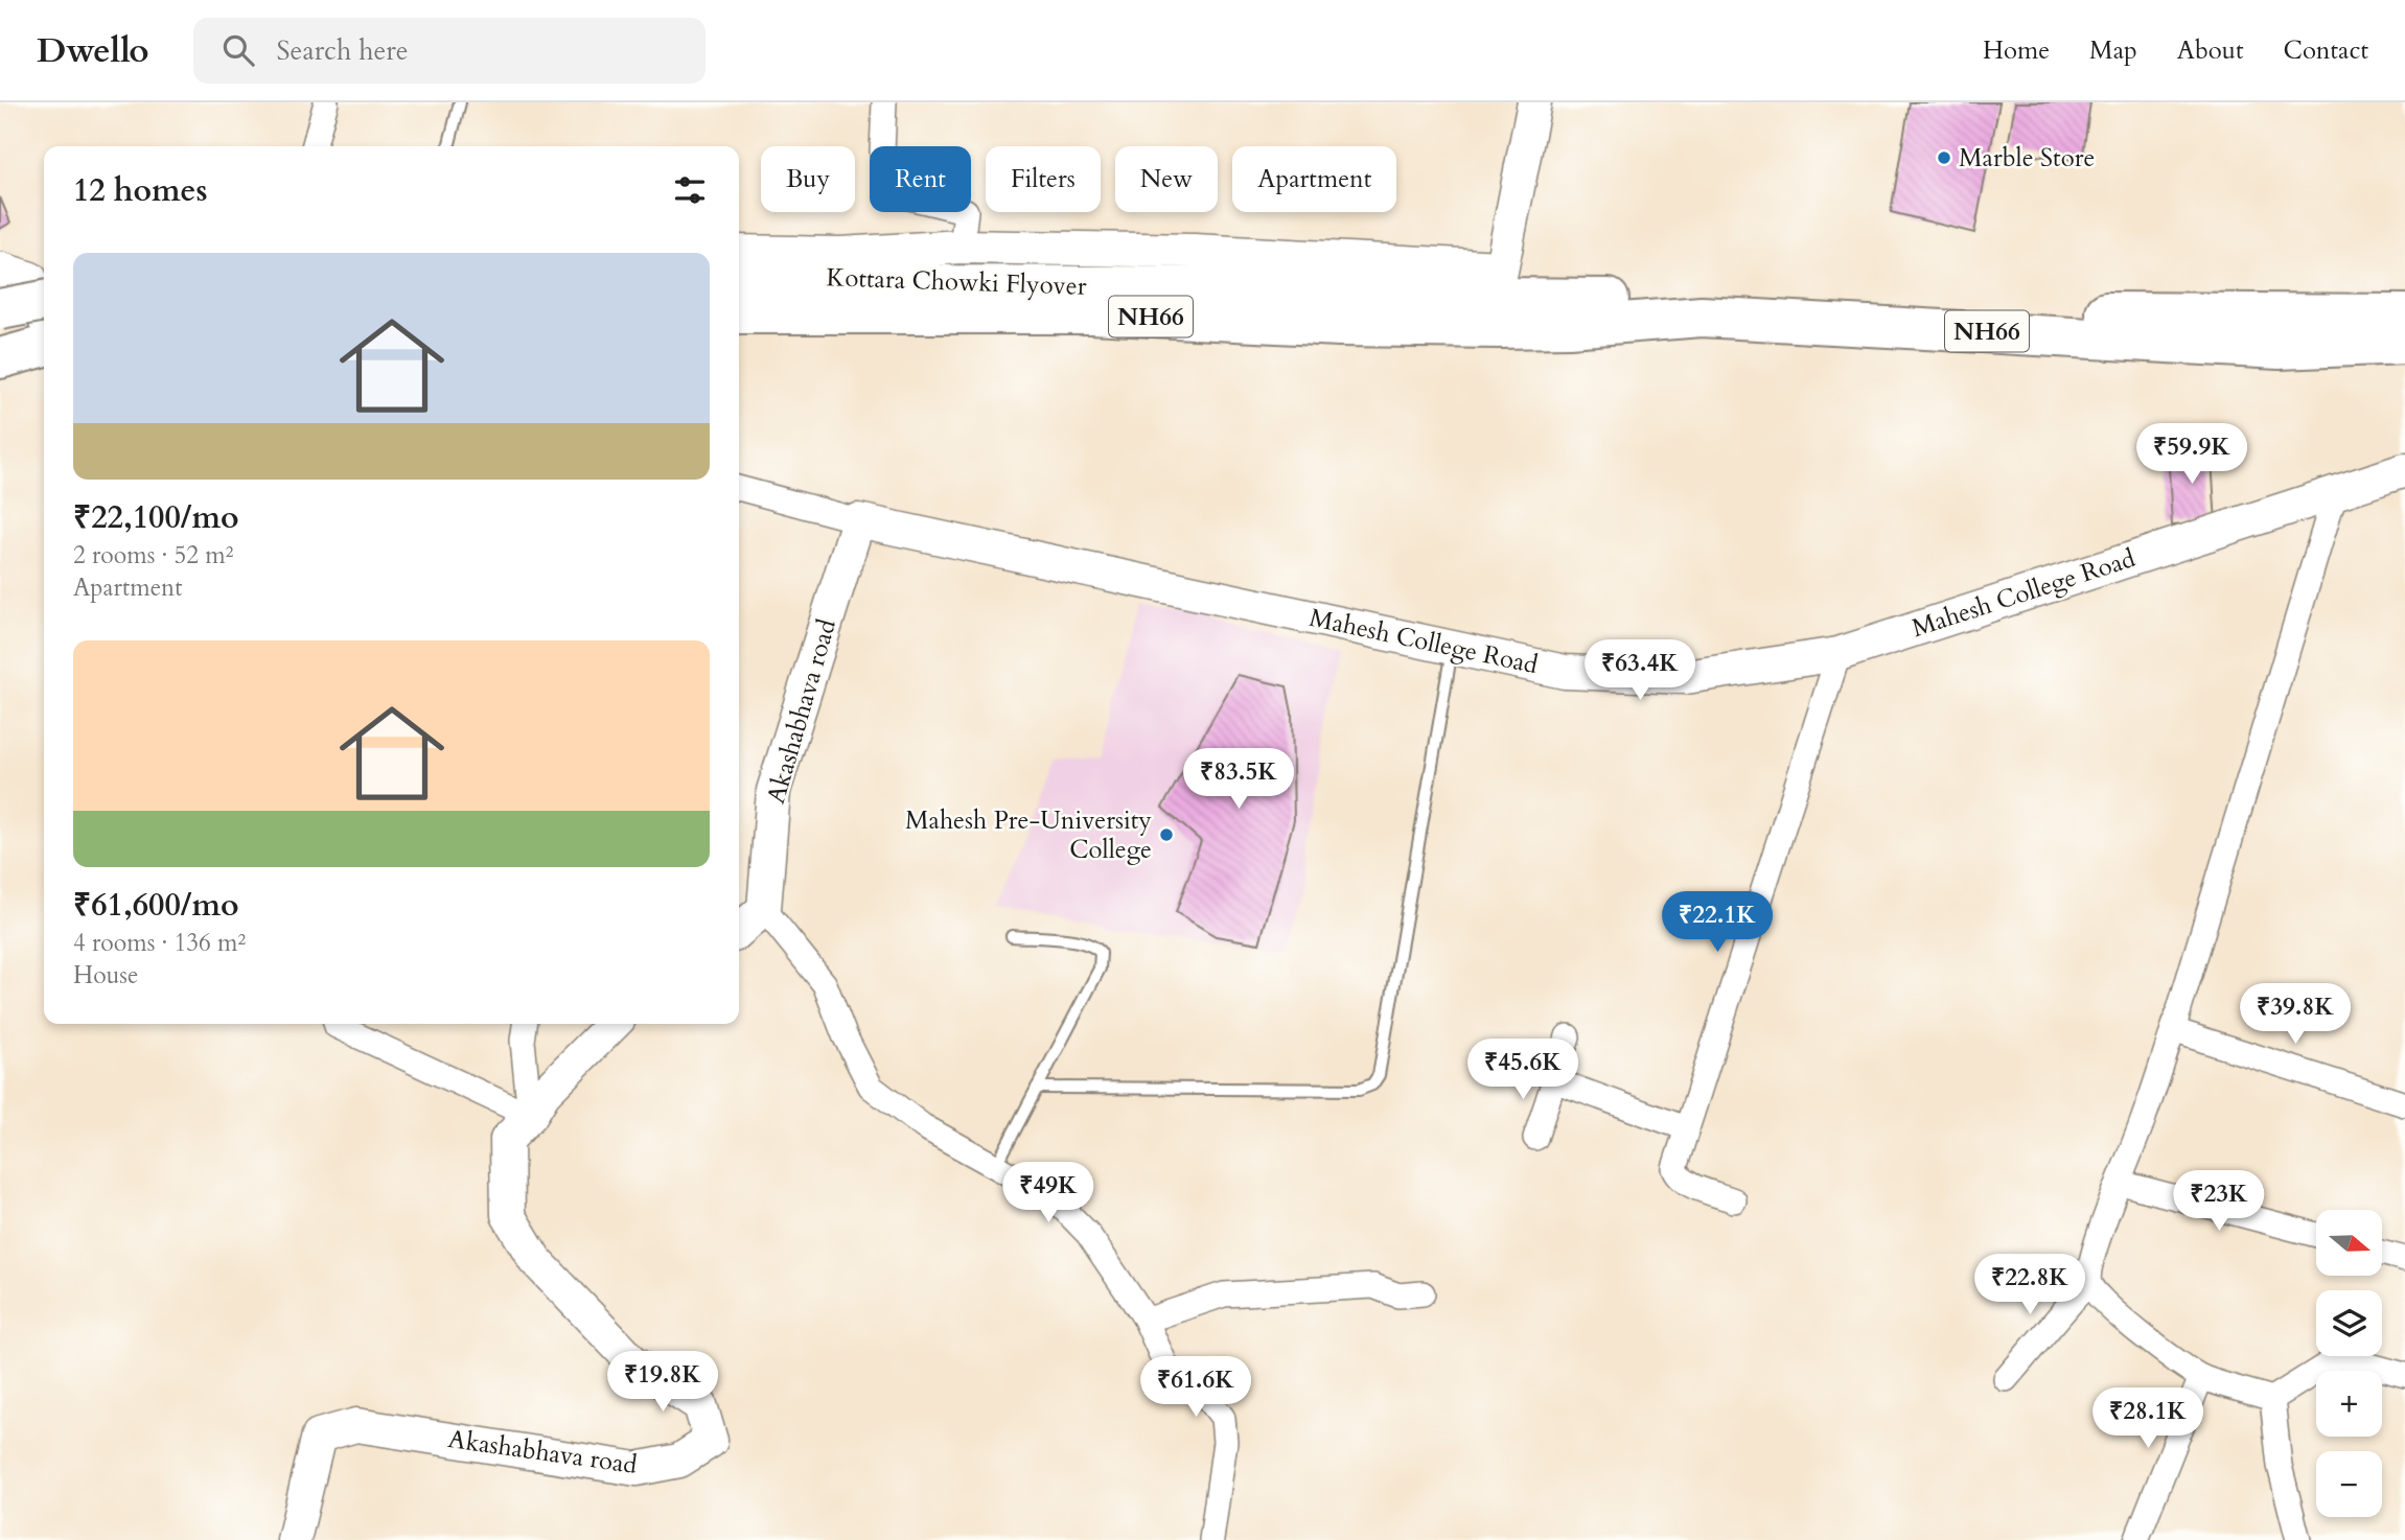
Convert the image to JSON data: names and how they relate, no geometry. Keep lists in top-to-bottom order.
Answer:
{
  "streets": {
    "highway": ["Kottara Chowki Flyover", "NH66"],
    "street": ["Mahesh College Road", "Akashabhava road"]
  },
  "crossings": [
    ["Kottara Chowki Flyover", "NH66"],
    ["Mahesh College Road", "Akashabhava road"]
  ],
  "places": ["Marble Store", "Mahesh Pre-University College"],
  "north": "right",
  "page": {
    "header": "Dwello",
    "search": "Search here",
    "nav": [
      "Home",
      "Map",
      "About",
      "Contact"
    ],
    "chip": [
      "Buy",
      "Rent",
      "Filters",
      "New",
      "Apartment"
    ],
    "heading": "12 homes",
    "list": [
      {
        "name": "₹22,100/mo",
        "note": "2 rooms · 52 m² · Apartment"
      },
      {
        "name": "₹61,600/mo",
        "note": "4 rooms · 136 m² · House"
      }
    ],
    "price": [
      "₹59.9K",
      "₹63.4K",
      "₹83.5K",
      "₹22.1K",
      "₹39.8K",
      "₹45.6K",
      "₹49K",
      "₹23K",
      "₹22.8K",
      "₹19.8K",
      "₹61.6K",
      "₹28.1K"
    ],
    "map_buttons": ["+", "−"]
  }
}
